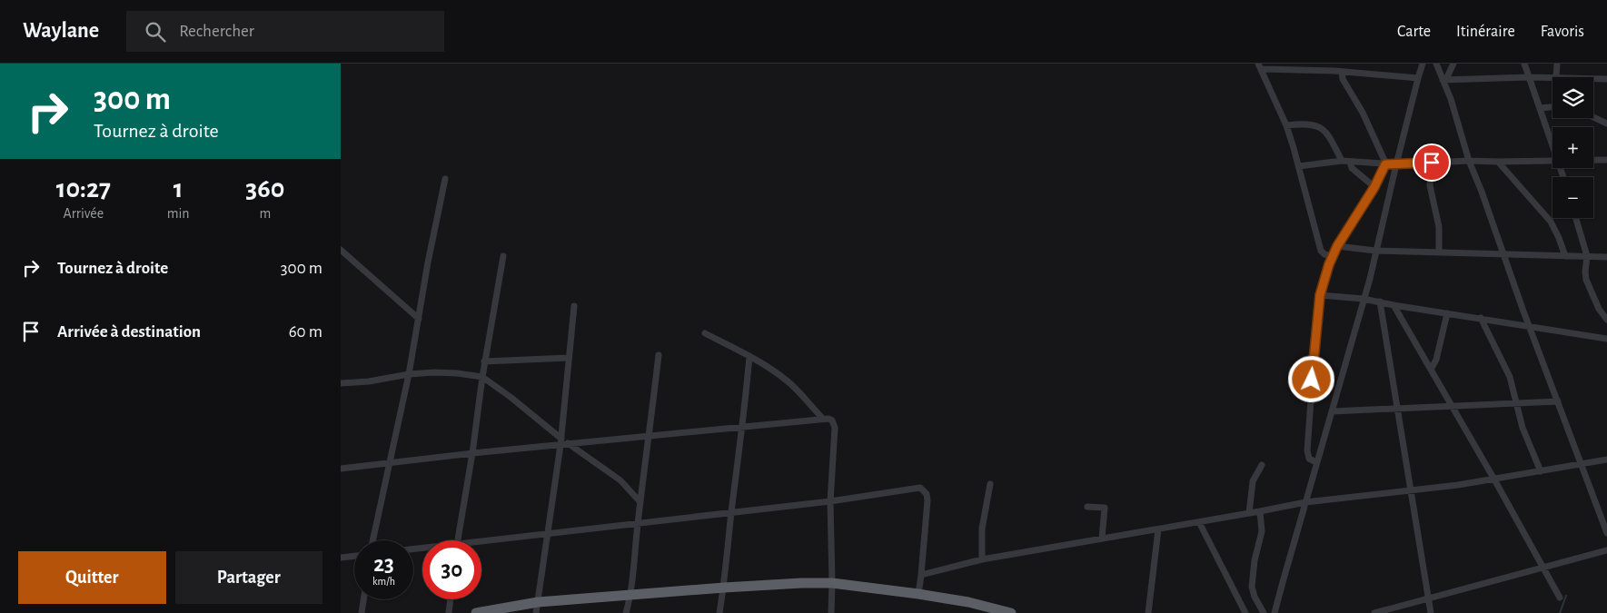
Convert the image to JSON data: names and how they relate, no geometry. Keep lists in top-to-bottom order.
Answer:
{
  "page": {
    "header": "Waylane",
    "search": "Rechercher",
    "nav": ["Carte", "Itinéraire", "Favoris"],
    "turn": ["300 m", "Tournez à droite"],
    "map_buttons": ["+", "−"],
    "eta": [
      "10:27",
      "Arrivée",
      "1",
      "min",
      "360",
      "m"
    ],
    "list": [
      {
        "name": "Tournez à droite",
        "value": "300 m"
      },
      {
        "name": "Arrivée à destination",
        "value": "60 m"
      }
    ],
    "speed": "23 km/h",
    "limit": "30",
    "buttons": ["Quitter", "Partager"]
  }
}
